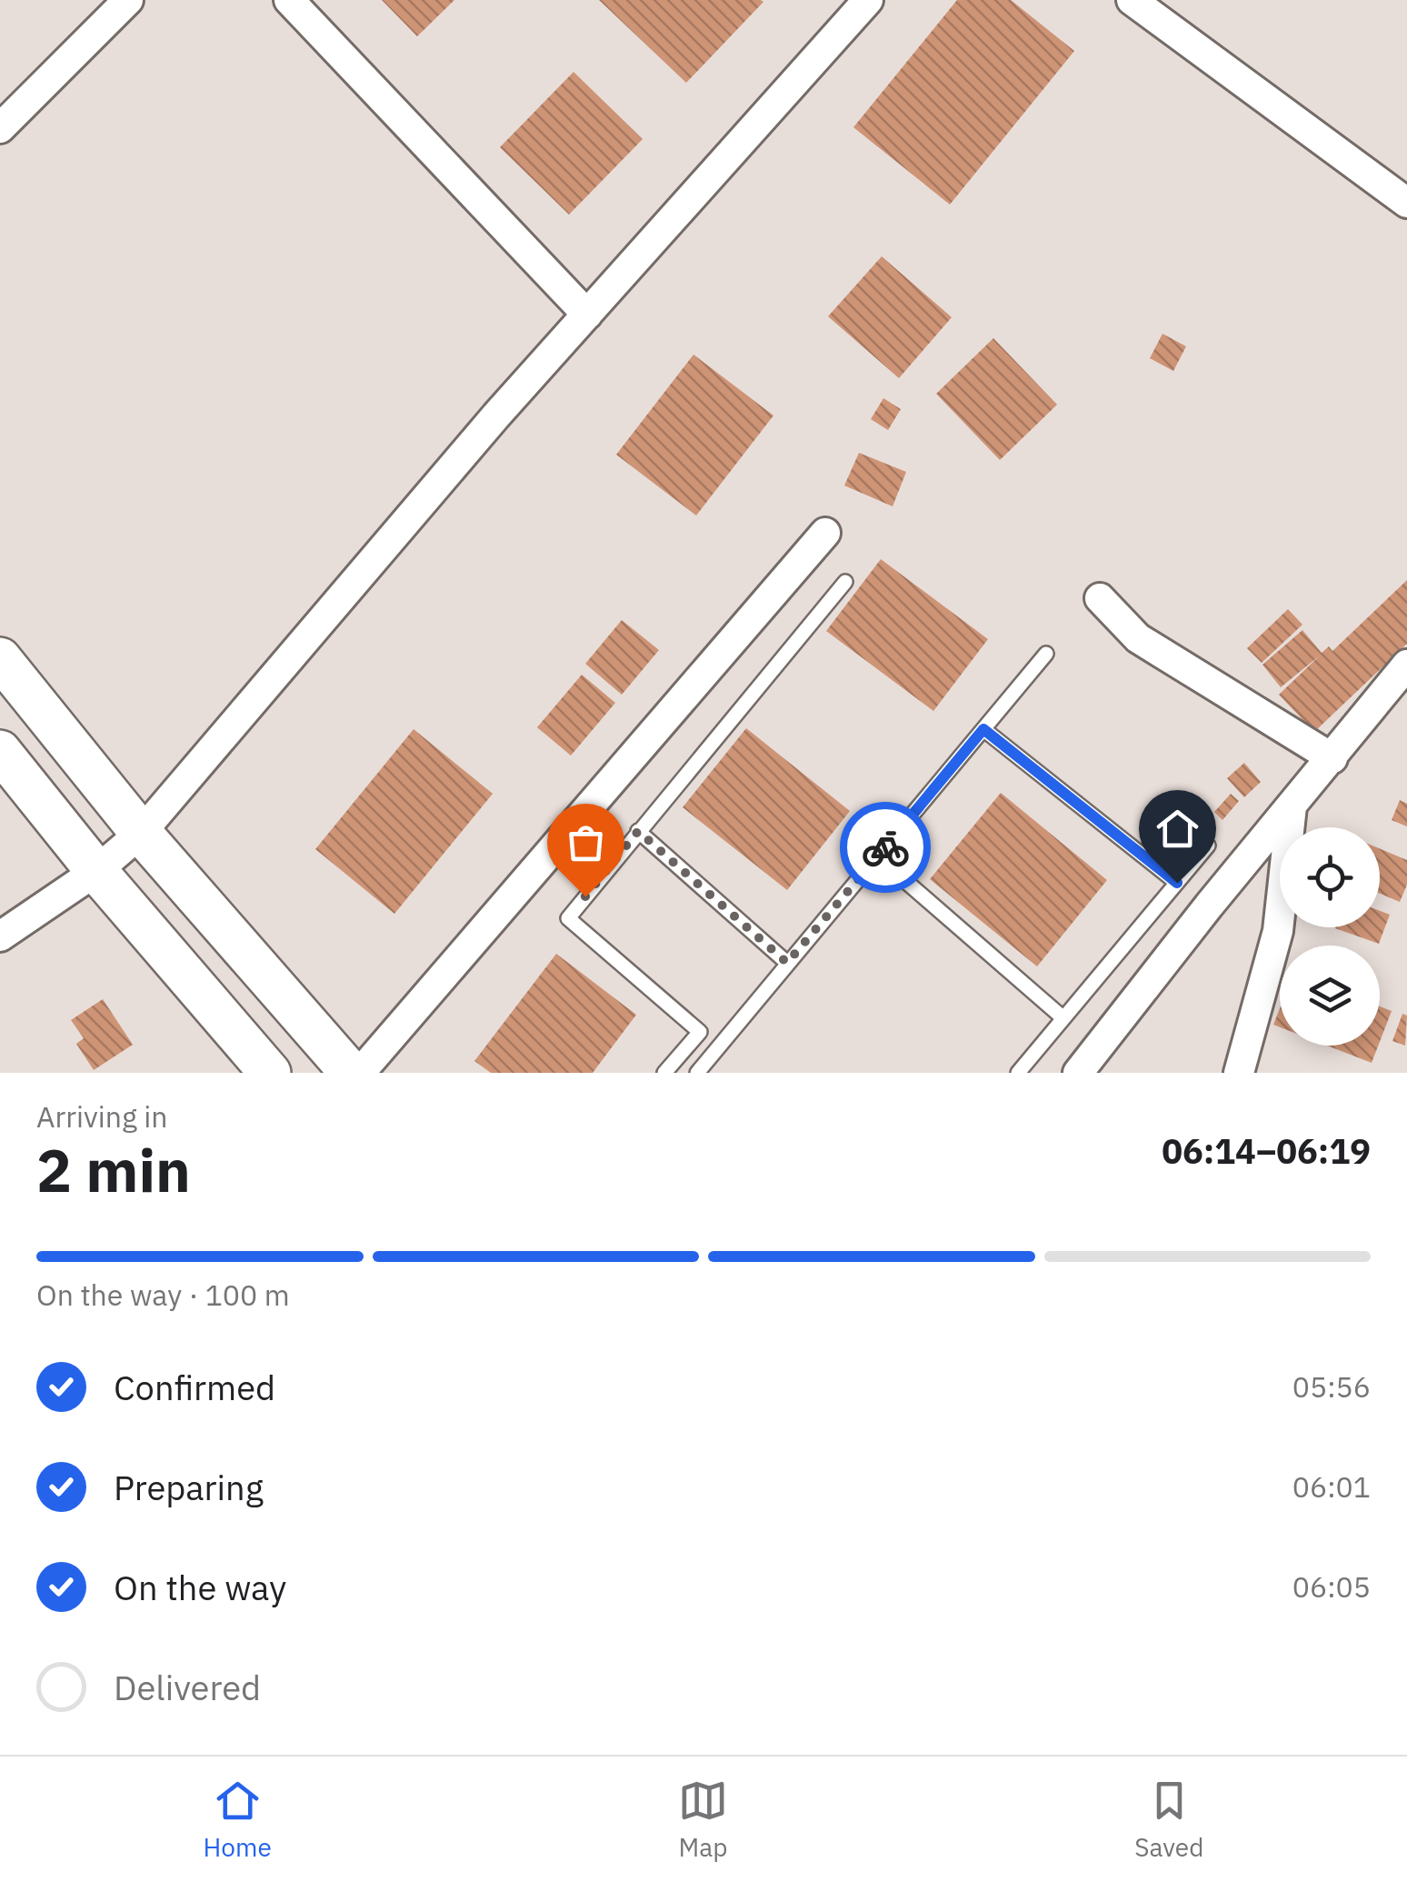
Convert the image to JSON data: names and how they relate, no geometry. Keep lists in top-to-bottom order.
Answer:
{
  "page": {
    "heading": ["2 min", "Arriving in", "06:14–06:19"],
    "bar": "On the way · 100 m",
    "list": [
      ["Confirmed", "05:56"],
      ["Preparing", "06:01"],
      ["On the way", "06:05"],
      "Delivered"
    ],
    "tabs": ["Home", "Map", "Saved"]
  }
}
